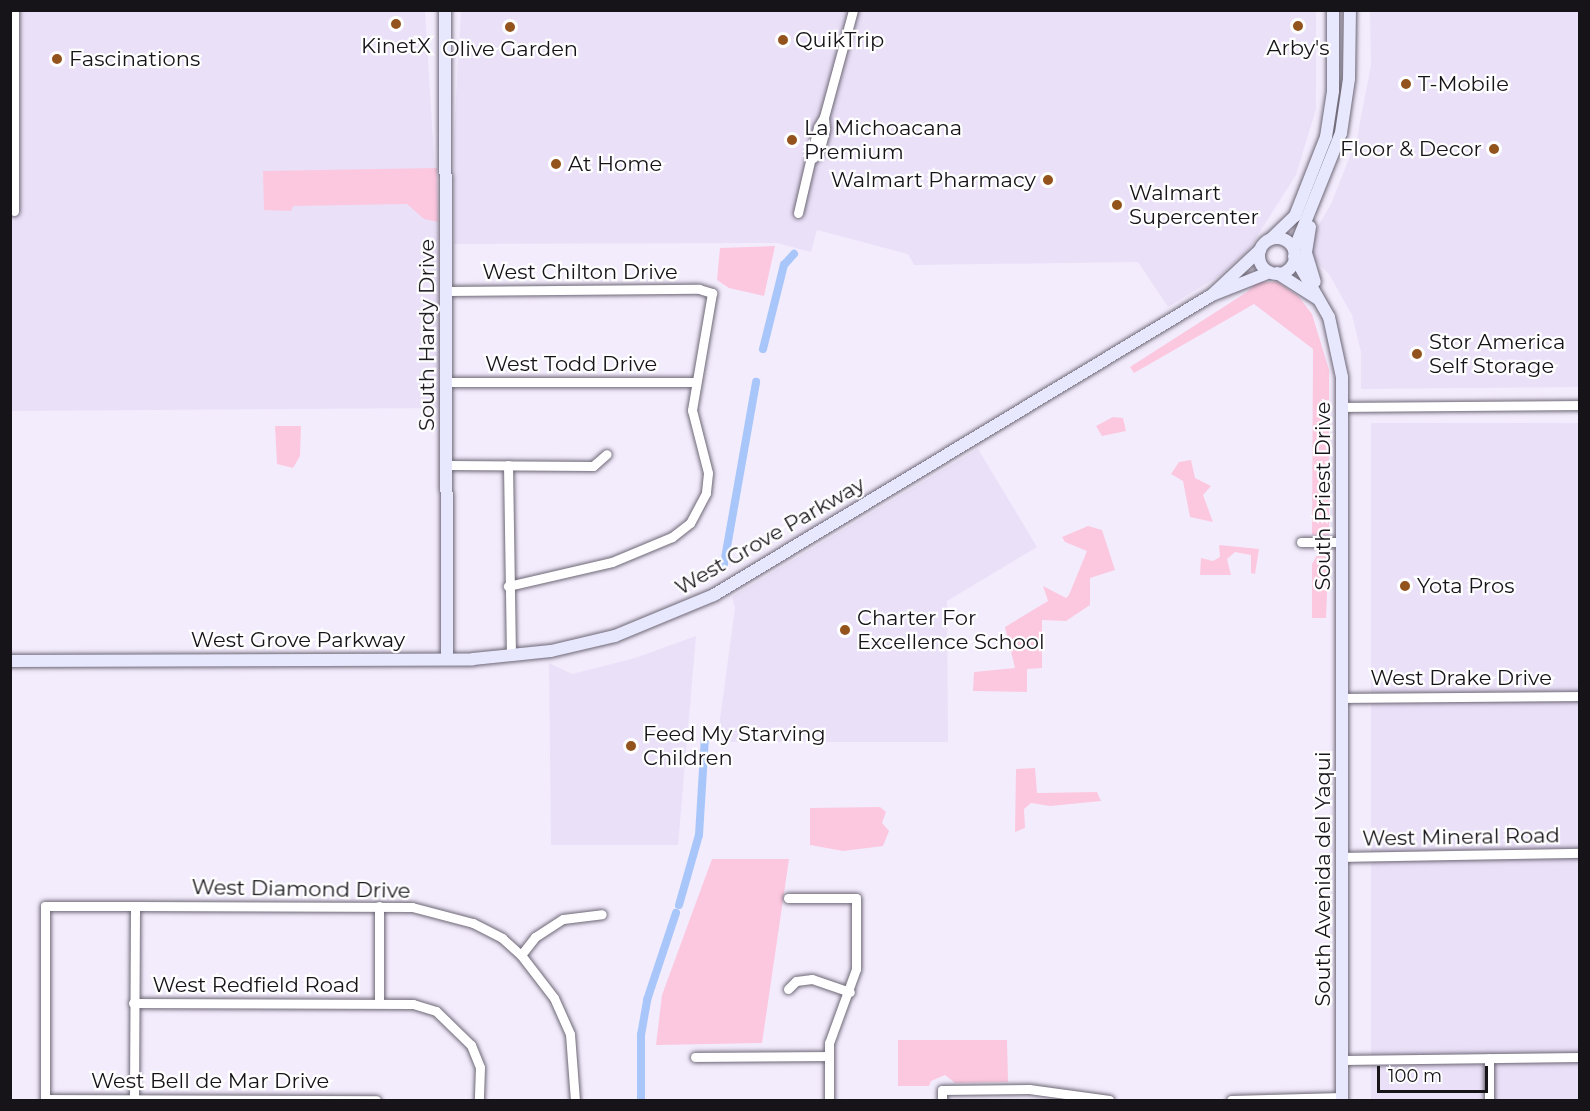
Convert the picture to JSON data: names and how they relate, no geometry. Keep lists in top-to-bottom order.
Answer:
{
  "streets": {
    "street": [
      "West Chilton Drive",
      "South Hardy Drive",
      "West Todd Drive",
      "South Priest Drive",
      "West Grove Parkway",
      "West Drake Drive",
      "West Mineral Road",
      "South Avenida del Yaqui",
      "West Diamond Drive",
      "West Redfield Road",
      "West Bell de Mar Drive"
    ]
  },
  "crossings": [
    ["West Chilton Drive", "South Hardy Drive"],
    ["West Chilton Drive", "West Todd Drive"],
    ["South Hardy Drive", "West Todd Drive"],
    ["South Hardy Drive", "West Grove Parkway"],
    ["South Priest Drive", "West Grove Parkway"],
    ["South Priest Drive", "West Drake Drive"],
    ["South Priest Drive", "South Avenida del Yaqui"],
    ["West Drake Drive", "South Avenida del Yaqui"],
    ["West Mineral Road", "South Avenida del Yaqui"],
    ["West Diamond Drive", "West Bell de Mar Drive"]
  ],
  "places": [
    "KinetX",
    "Arby's",
    "Olive Garden",
    "QuikTrip",
    "Fascinations",
    "T-Mobile",
    "La Michoacana Premium",
    "Floor & Decor",
    "At Home",
    "Walmart Pharmacy",
    "Walmart Supercenter",
    "Stor America Self Storage",
    "Yota Pros",
    "Charter For Excellence School",
    "Feed My Starving Children"
  ],
  "scale_bar": "100 m"
}
